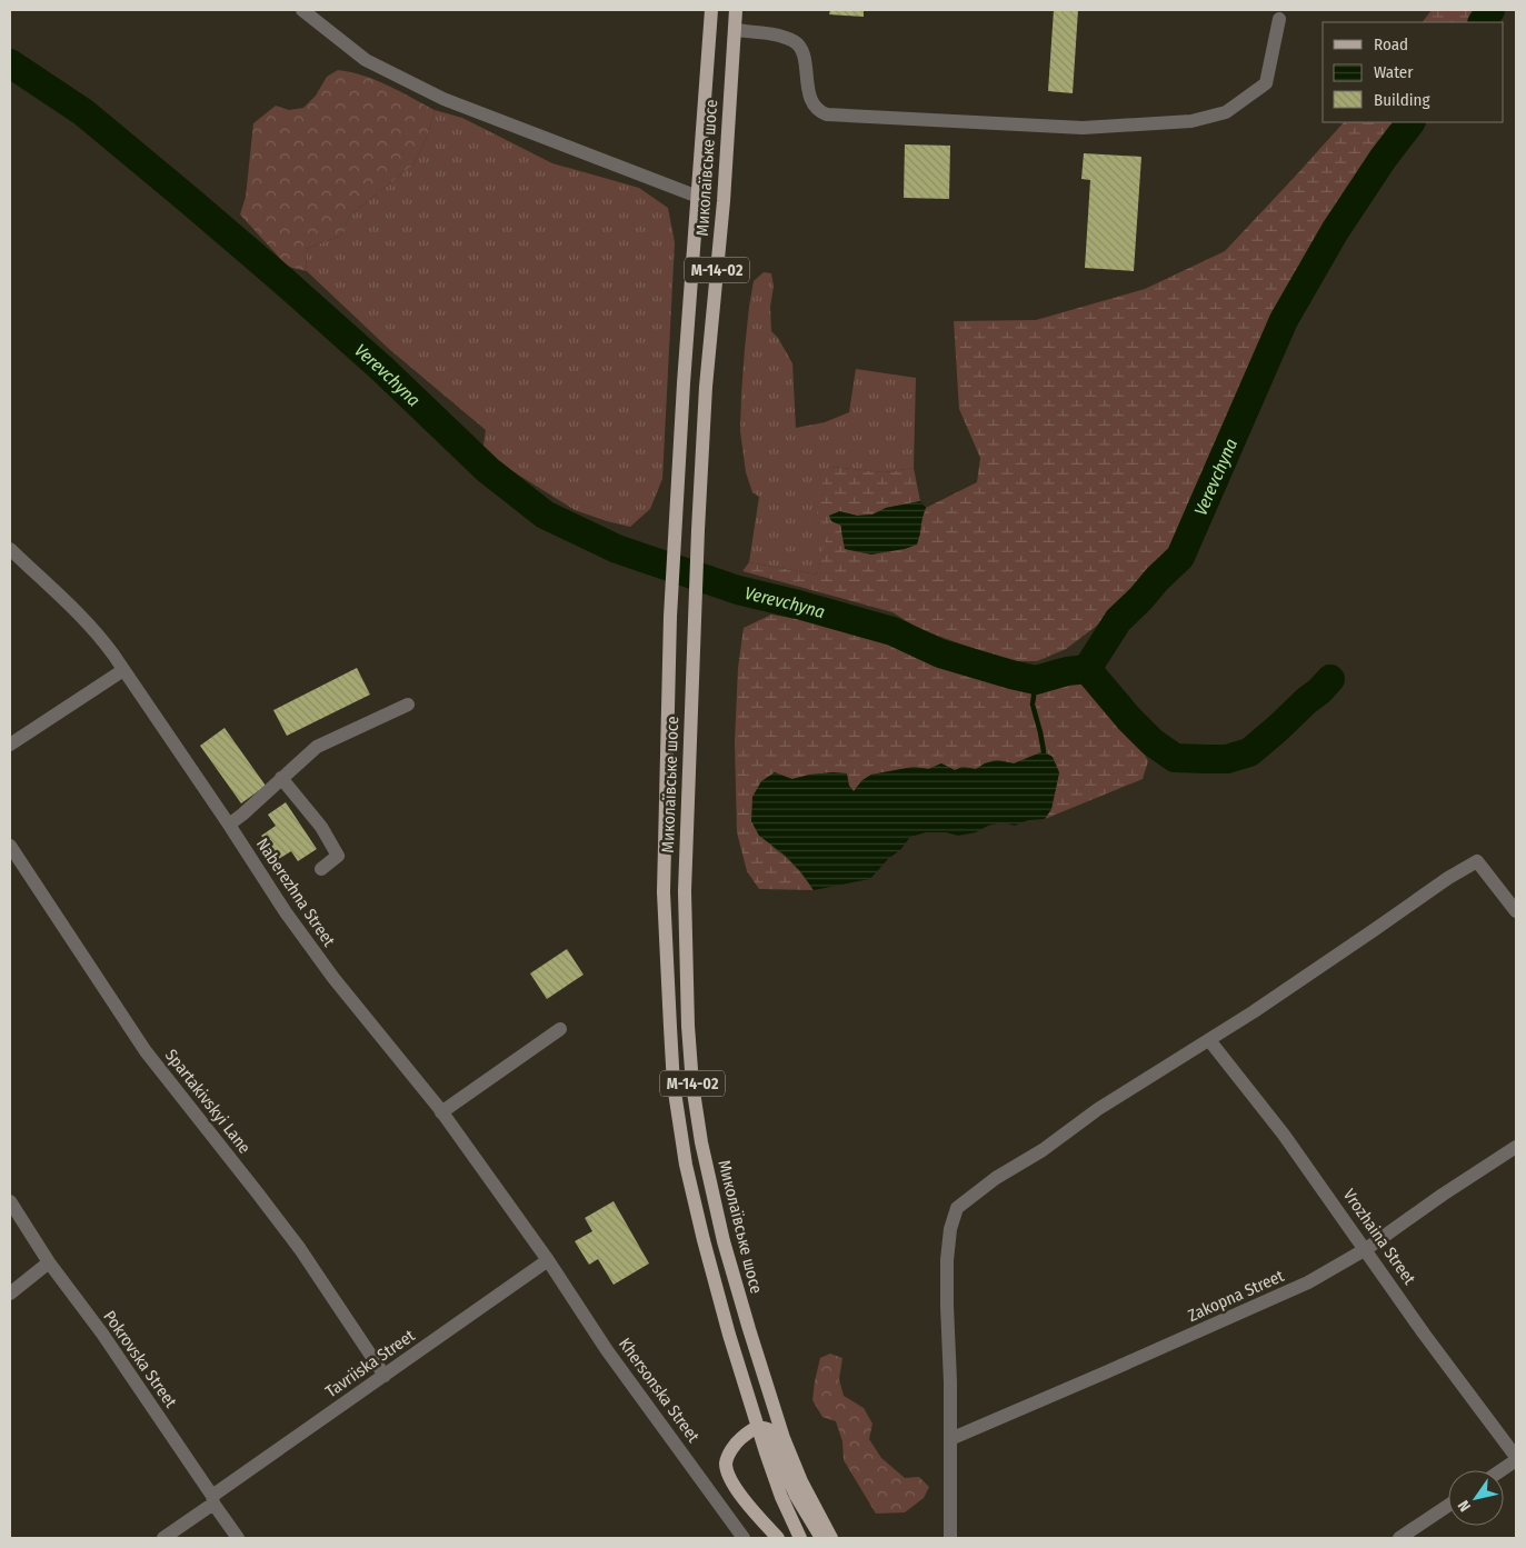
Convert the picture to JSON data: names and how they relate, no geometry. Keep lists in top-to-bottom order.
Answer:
{
  "streets": {
    "main road": ["Миколаївське шосе", "М-14-02"],
    "street": [
      "Naberezhna Street",
      "Spartakivskyi Lane",
      "Vrozhaina Street",
      "Zakopna Street",
      "Pokrovska Street",
      "Tavriiska Street",
      "Khersonska Street"
    ]
  },
  "crossings": [
    ["Naberezhna Street", "Tavriiska Street"],
    ["Naberezhna Street", "Khersonska Street"],
    ["Spartakivskyi Lane", "Tavriiska Street"],
    ["Vrozhaina Street", "Zakopna Street"],
    ["Pokrovska Street", "Tavriiska Street"],
    ["Tavriiska Street", "Khersonska Street"]
  ],
  "water": ["Verevchyna"],
  "legend": ["Road", "Water", "Building"],
  "north": "bottom left"
}
